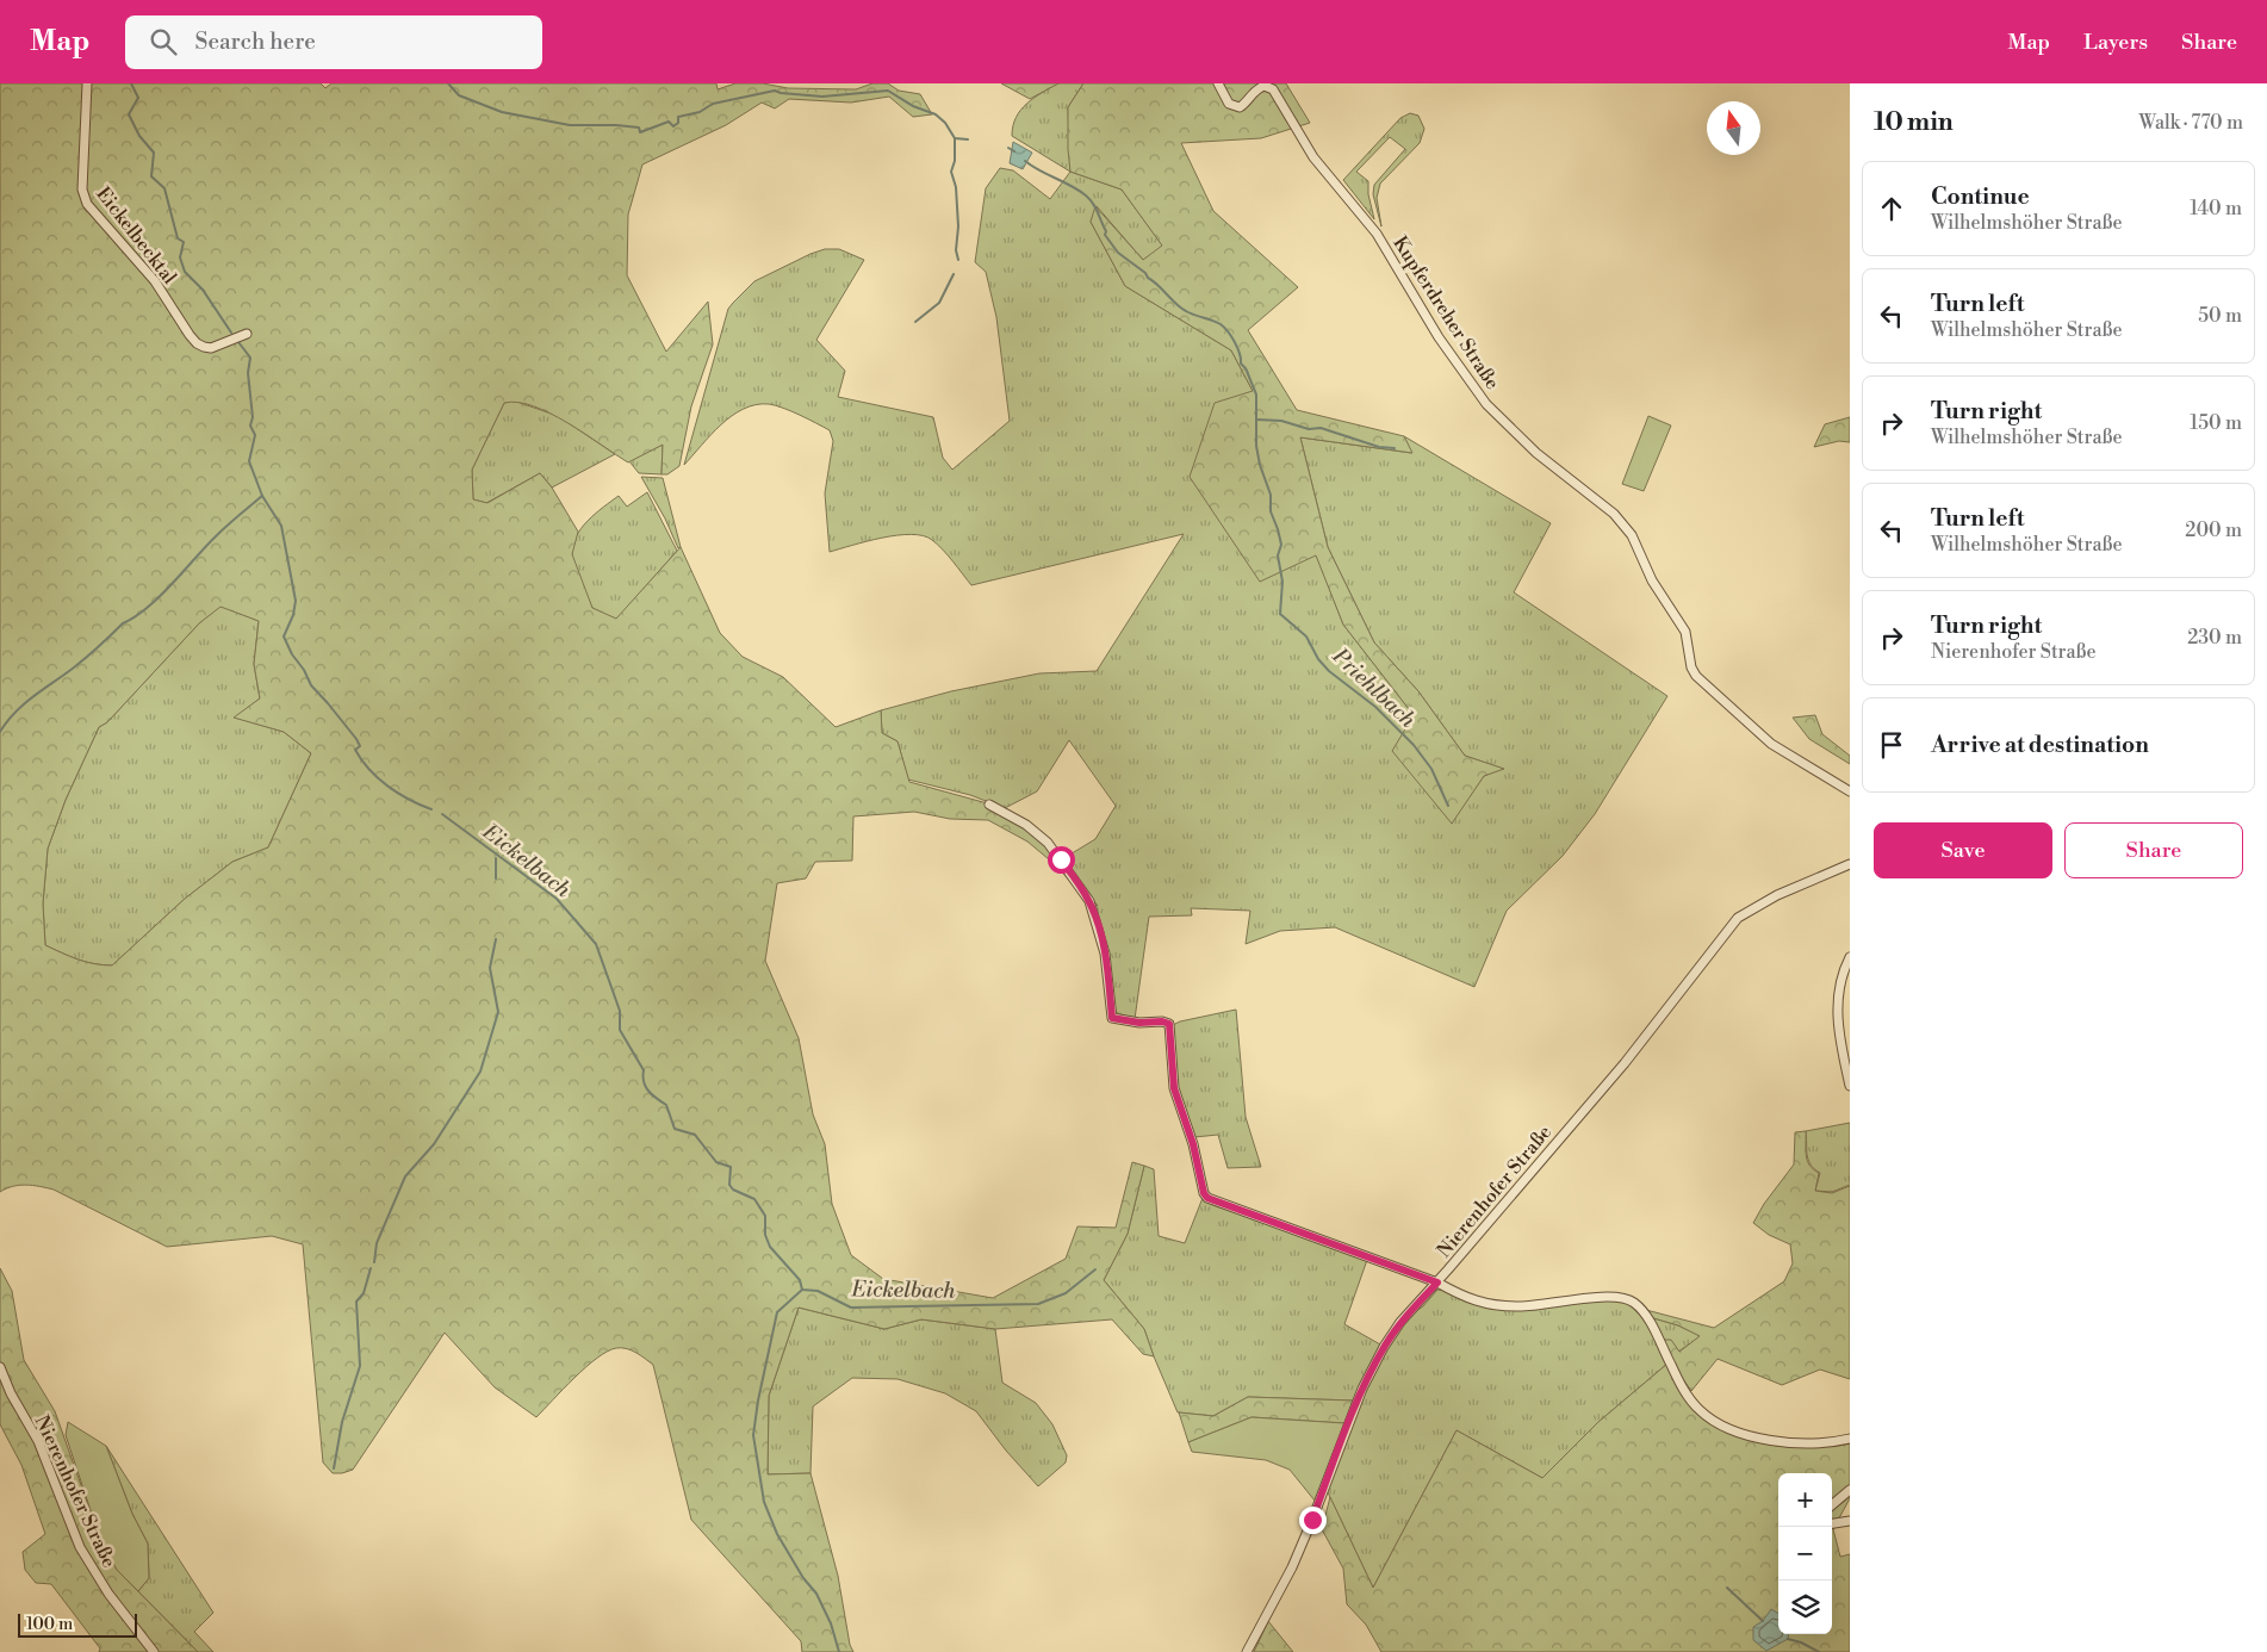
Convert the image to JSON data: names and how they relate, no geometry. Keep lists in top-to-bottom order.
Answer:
{
  "streets": {
    "street": ["Eickelbecktal", "Kupferdreher Straße", "Nierenhofer Straße"]
  },
  "water": ["Priehlbach", "Eickelbach"],
  "scale_bar": "100 m",
  "north": "top",
  "page": {
    "header": "Map",
    "search": "Search here",
    "nav": ["Map", "Layers", "Share"],
    "heading": ["10 min", "Walk · 770 m"],
    "list": [
      ["Continue", "Wilhelmshöher Straße", "140 m"],
      ["Turn left", "Wilhelmshöher Straße", "50 m"],
      ["Turn right", "Wilhelmshöher Straße", "150 m"],
      ["Turn left", "Wilhelmshöher Straße", "200 m"],
      ["Turn right", "Nierenhofer Straße", "230 m"],
      "Arrive at destination"
    ],
    "buttons": ["Save", "Share"],
    "map_buttons": ["+", "−"],
    "scale": "100 m"
  }
}
